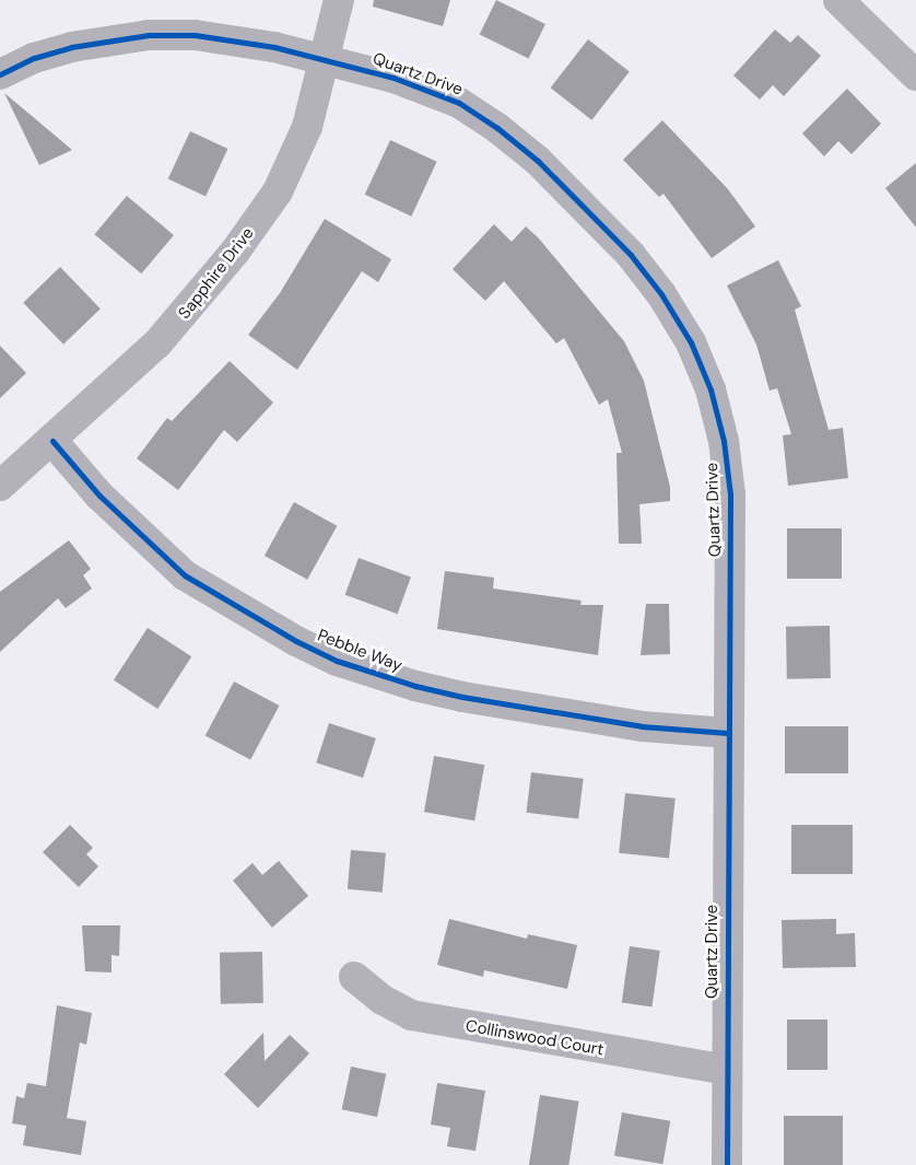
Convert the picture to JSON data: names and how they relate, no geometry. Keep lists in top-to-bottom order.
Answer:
{
  "streets": {
    "street": [
      "Quartz Drive",
      "Sapphire Drive",
      "Pebble Way",
      "Collinswood Court"
    ]
  },
  "crossings": [
    ["Quartz Drive", "Sapphire Drive"],
    ["Quartz Drive", "Pebble Way"],
    ["Quartz Drive", "Collinswood Court"],
    ["Sapphire Drive", "Pebble Way"]
  ]
}
